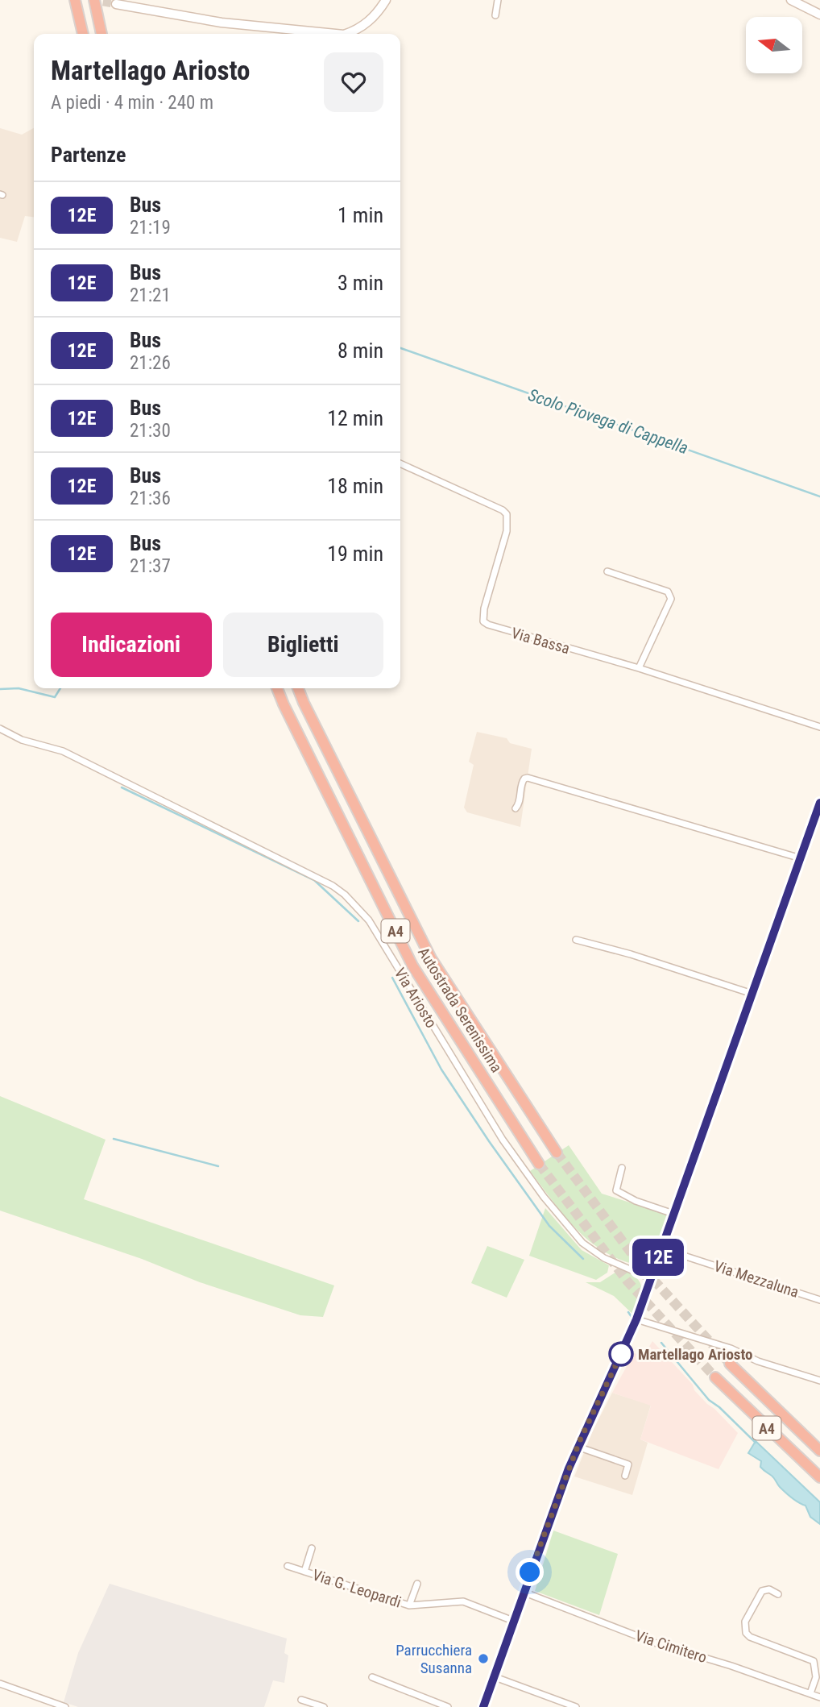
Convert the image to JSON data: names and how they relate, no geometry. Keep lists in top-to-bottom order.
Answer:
{
  "streets": {
    "highway": ["A4", "Autostrada Serenissima"],
    "street": [
      "Via Bassa",
      "Via Ariosto",
      "Via Mezzaluna",
      "Via G. Leopardi",
      "Via Cimitero"
    ]
  },
  "water": ["Scolo Piovega di Cappella"],
  "places": ["Martellago Ariosto", "Parrucchiera Susanna"],
  "lines": ["bus line 12E"],
  "north": "left",
  "page": {
    "on_map": "12E",
    "heading": [
      ["Martellago Ariosto", "A piedi · 4 min · 240 m"],
      "Partenze"
    ],
    "list": [
      {
        "mark": "12E",
        "name": "Bus",
        "note": "21:19",
        "value": "1 min"
      },
      {
        "mark": "12E",
        "name": "Bus",
        "note": "21:21",
        "value": "3 min"
      },
      {
        "mark": "12E",
        "name": "Bus",
        "note": "21:26",
        "value": "8 min"
      },
      {
        "mark": "12E",
        "name": "Bus",
        "note": "21:30",
        "value": "12 min"
      },
      {
        "mark": "12E",
        "name": "Bus",
        "note": "21:36",
        "value": "18 min"
      },
      {
        "mark": "12E",
        "name": "Bus",
        "note": "21:37",
        "value": "19 min"
      }
    ],
    "buttons": ["Indicazioni", "Biglietti"]
  }
}
